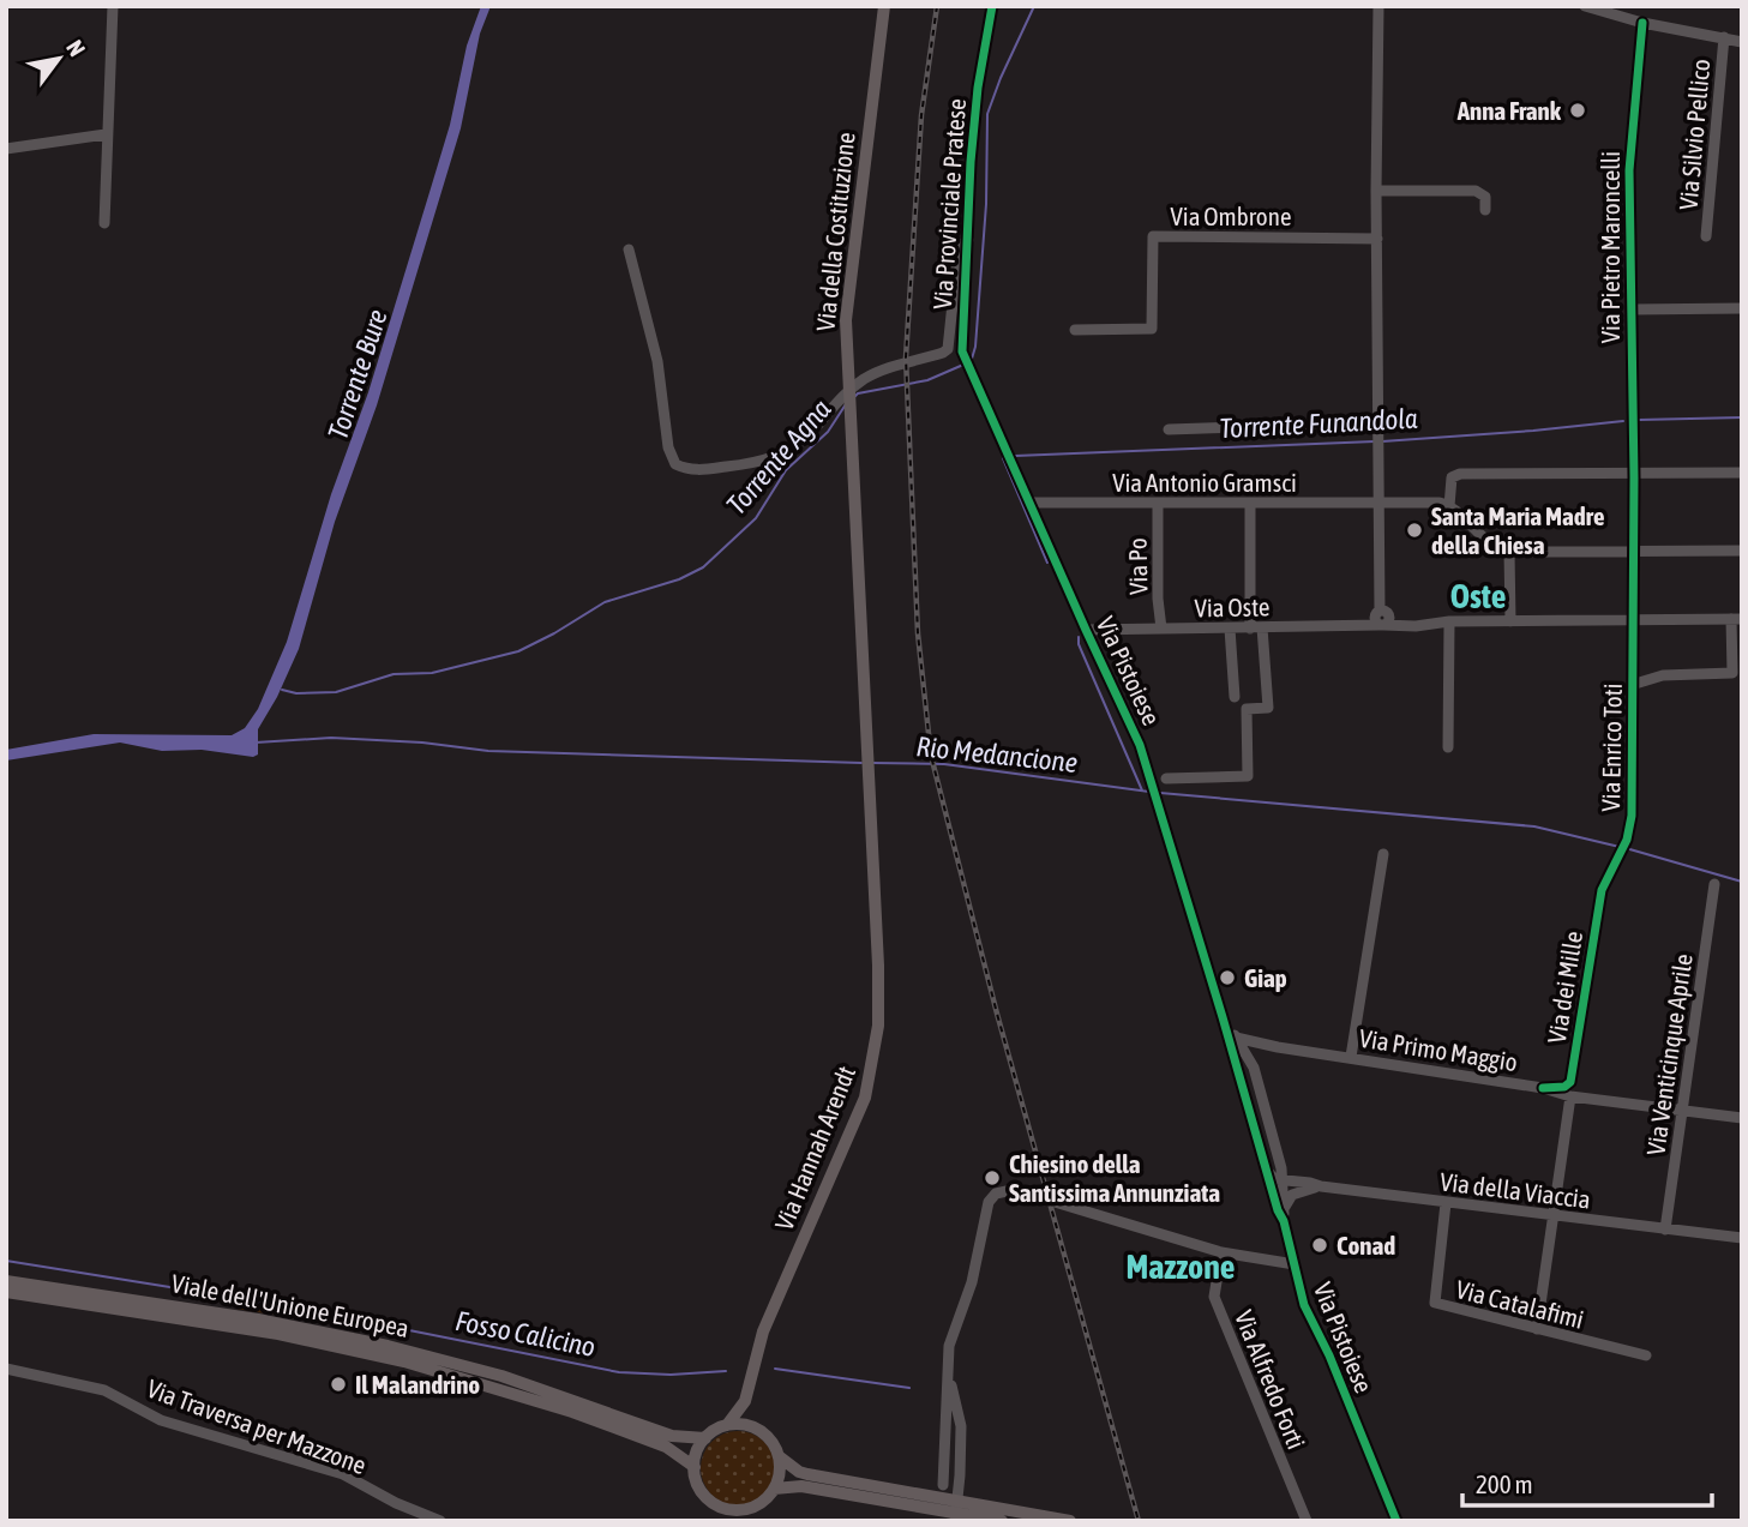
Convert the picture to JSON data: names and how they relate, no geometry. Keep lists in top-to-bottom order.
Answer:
{
  "streets": {
    "main road": ["Via della Costituzione", "Via Hannah Arendt", "Viale dell'Unione Europea"],
    "street": [
      "Via Silvio Pellico",
      "Via Provinciale Pratese",
      "Via Ombrone",
      "Via Pietro Maroncelli",
      "Via Antonio Gramsci",
      "Via Po",
      "Via Oste",
      "Via Pistoiese",
      "Via Enrico Toti",
      "Via dei Mille",
      "Via Primo Maggio",
      "Via Venticinque Aprile",
      "Via della Viaccia",
      "Via Catalafimi",
      "Via Alfredo Forti",
      "Via Traversa per Mazzone"
    ]
  },
  "crossings": [
    ["Via Provinciale Pratese", "Via Pistoiese"],
    ["Via della Costituzione", "Via Hannah Arendt"],
    ["Via Pietro Maroncelli", "Via Enrico Toti"],
    ["Via Antonio Gramsci", "Via Po"],
    ["Via Antonio Gramsci", "Via Pistoiese"],
    ["Via Po", "Via Oste"],
    ["Via Oste", "Via Pistoiese"],
    ["Via Oste", "Via Enrico Toti"],
    ["Via Pistoiese", "Via Primo Maggio"],
    ["Via Pistoiese", "Via della Viaccia"],
    ["Via Enrico Toti", "Via dei Mille"],
    ["Via dei Mille", "Via Primo Maggio"],
    ["Via Primo Maggio", "Via Venticinque Aprile"],
    ["Via Venticinque Aprile", "Via della Viaccia"],
    ["Via della Viaccia", "Via Catalafimi"]
  ],
  "districts": ["Oste", "Mazzone"],
  "water": [
    "Torrente Bure",
    "Torrente Funandola",
    "Torrente Agna",
    "Rio Medancione",
    "Fosso Calicino"
  ],
  "places": [
    "Anna Frank",
    "Santa Maria Madre della Chiesa",
    "Giap",
    "Chiesino della Santissima Annunziata",
    "Conad",
    "Il Malandrino"
  ],
  "scale_bar": "200 m",
  "north": "top right"
}
